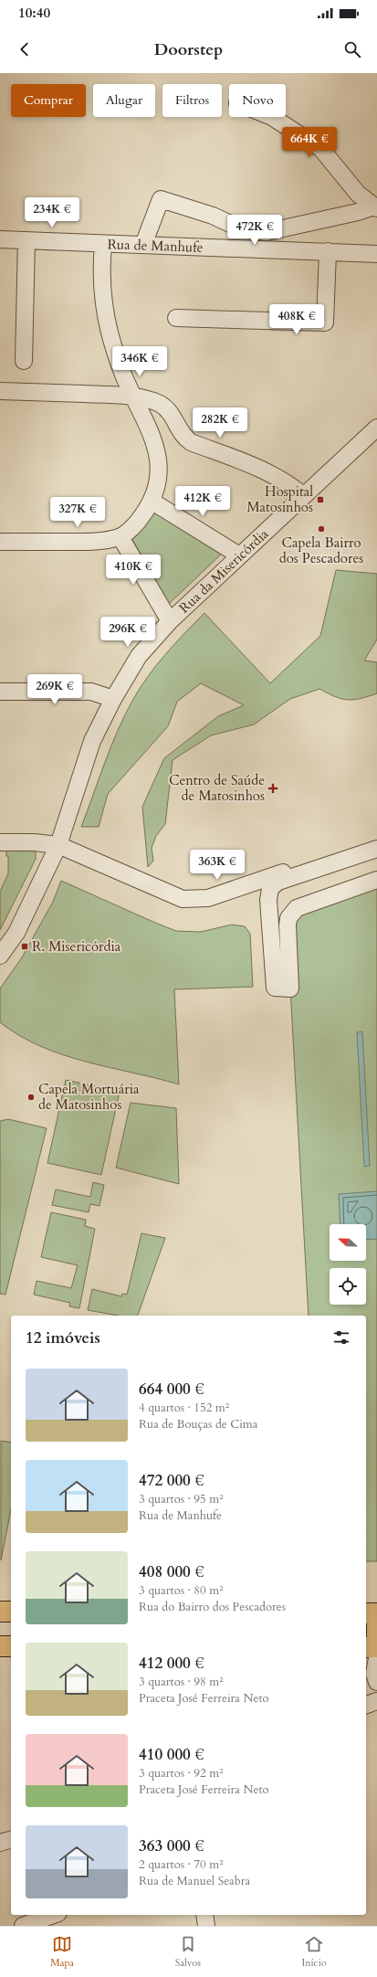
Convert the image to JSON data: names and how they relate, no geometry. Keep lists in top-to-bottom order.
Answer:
{
  "streets": {
    "street": ["Rua de Manhufe", "Rua da Misericórdia"]
  },
  "places": {
    "transit": ["Hospital Matosinhos", "R. Misericórdia"],
    "other": ["Capela Bairro dos Pescadores", "Capela Mortuária de Matosinhos"],
    "health": ["Centro de Saúde de Matosinhos"]
  },
  "north": "left",
  "page": {
    "status": "10:40",
    "header": "Doorstep",
    "chip": [
      "Comprar",
      "Alugar",
      "Filtros",
      "Novo"
    ],
    "price": [
      "664K €",
      "234K €",
      "472K €",
      "408K €",
      "346K €",
      "282K €",
      "412K €",
      "327K €",
      "410K €",
      "296K €",
      "269K €",
      "363K €"
    ],
    "heading": "12 imóveis",
    "list": [
      {
        "name": "664 000 €",
        "note": "4 quartos · 152 m² · Rua de Bouças de Cima"
      },
      {
        "name": "472 000 €",
        "note": "3 quartos · 95 m² · Rua de Manhufe"
      },
      {
        "name": "408 000 €",
        "note": "3 quartos · 80 m² · Rua do Bairro dos Pescadores"
      },
      {
        "name": "412 000 €",
        "note": "3 quartos · 98 m² · Praceta José Ferreira Neto"
      },
      {
        "name": "410 000 €",
        "note": "3 quartos · 92 m² · Praceta José Ferreira Neto"
      },
      {
        "name": "363 000 €",
        "note": "2 quartos · 70 m² · Rua de Manuel Seabra"
      }
    ],
    "tabs": ["Mapa", "Salvos", "Início"]
  }
}
